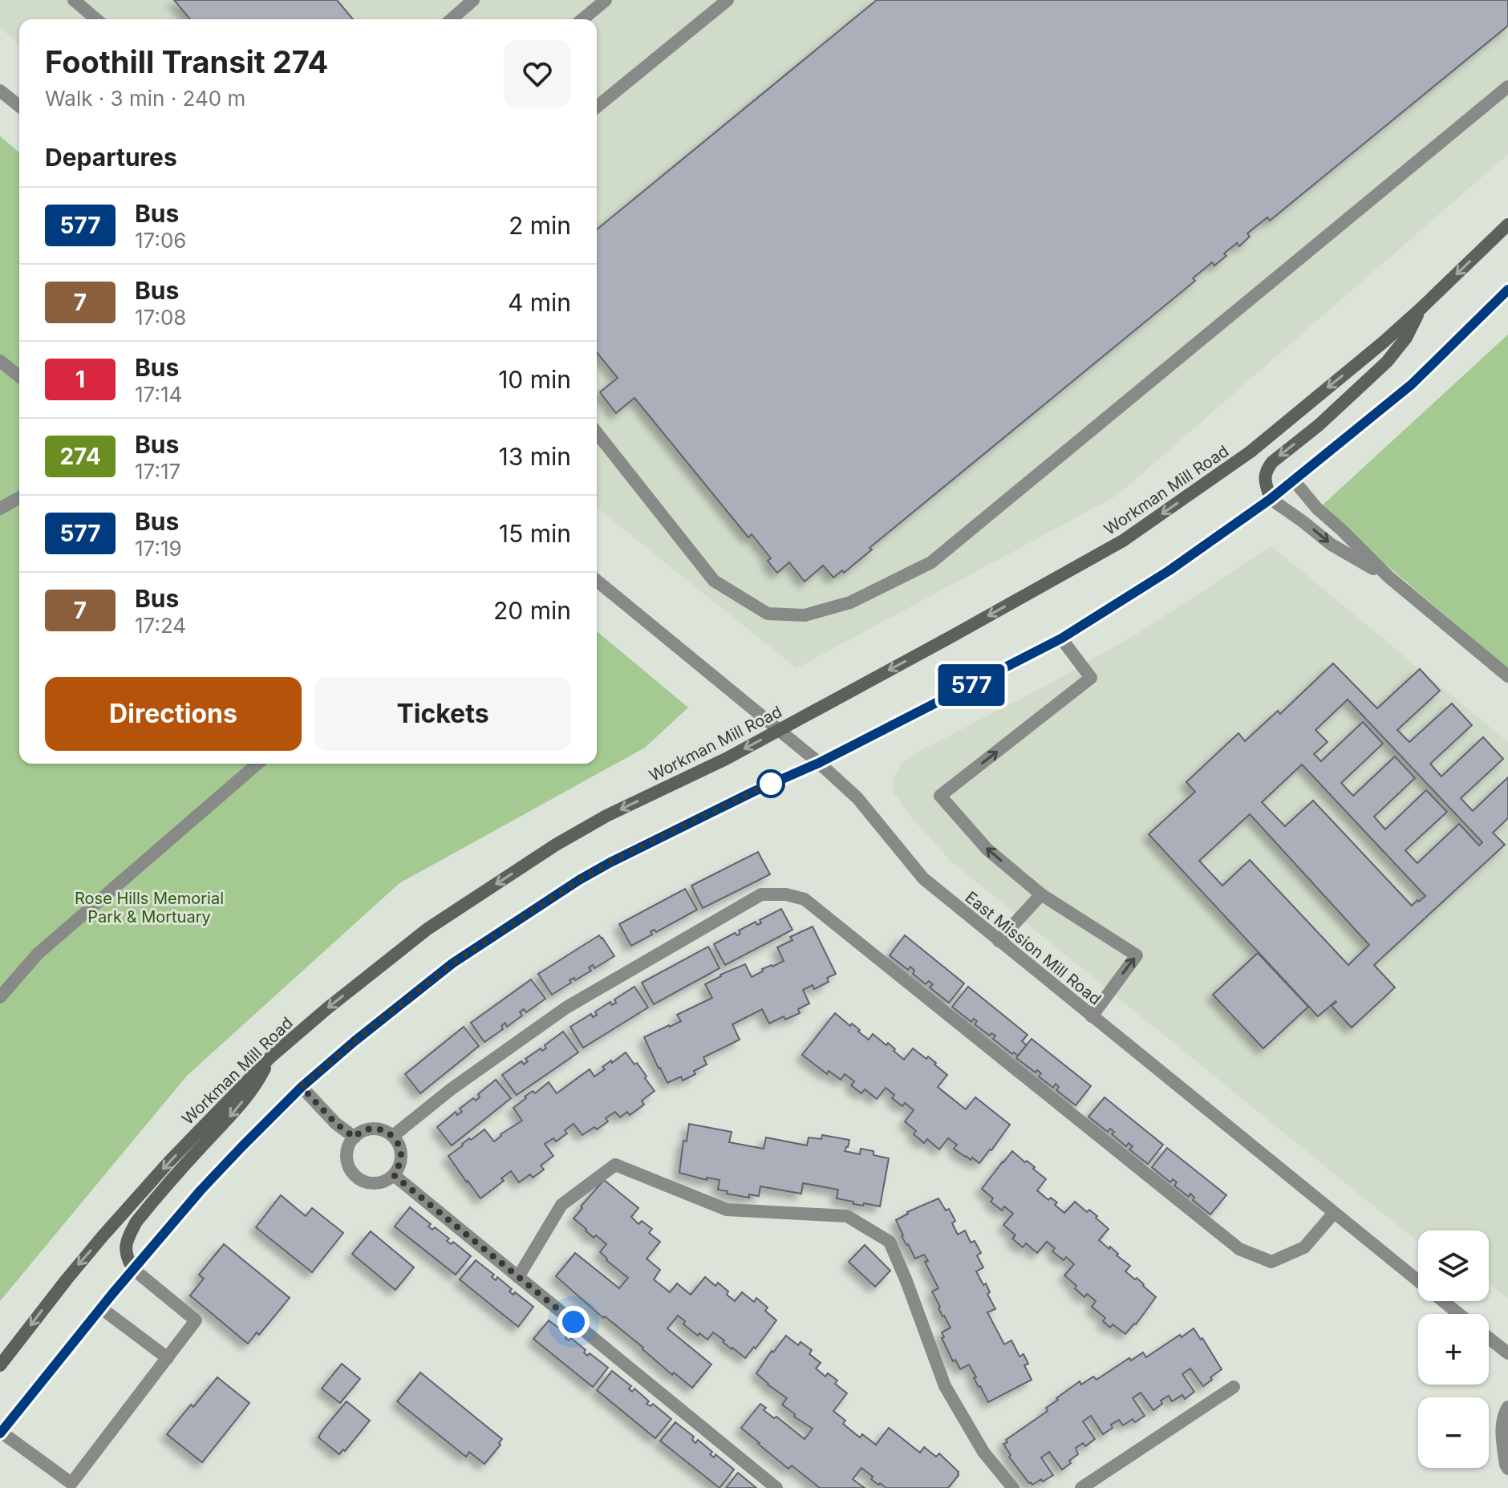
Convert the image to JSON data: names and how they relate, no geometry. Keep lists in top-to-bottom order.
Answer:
{
  "streets": {
    "main road": ["Workman Mill Road"],
    "street": ["East Mission Mill Road"]
  },
  "crossings": [
    ["Workman Mill Road", "East Mission Mill Road"]
  ],
  "parks": ["Rose Hills Memorial Park & Mortuary"],
  "lines": ["bus line 577"],
  "page": {
    "on_map": "577",
    "heading": [
      ["Foothill Transit 274", "Walk · 3 min · 240 m"],
      "Departures"
    ],
    "list": [
      {
        "mark": "577",
        "name": "Bus",
        "note": "17:06",
        "value": "2 min"
      },
      {
        "mark": "7",
        "name": "Bus",
        "note": "17:08",
        "value": "4 min"
      },
      {
        "mark": "1",
        "name": "Bus",
        "note": "17:14",
        "value": "10 min"
      },
      {
        "mark": "274",
        "name": "Bus",
        "note": "17:17",
        "value": "13 min"
      },
      {
        "mark": "577",
        "name": "Bus",
        "note": "17:19",
        "value": "15 min"
      },
      {
        "mark": "7",
        "name": "Bus",
        "note": "17:24",
        "value": "20 min"
      }
    ],
    "buttons": ["Directions", "Tickets"],
    "map_buttons": ["+", "−"]
  }
}
